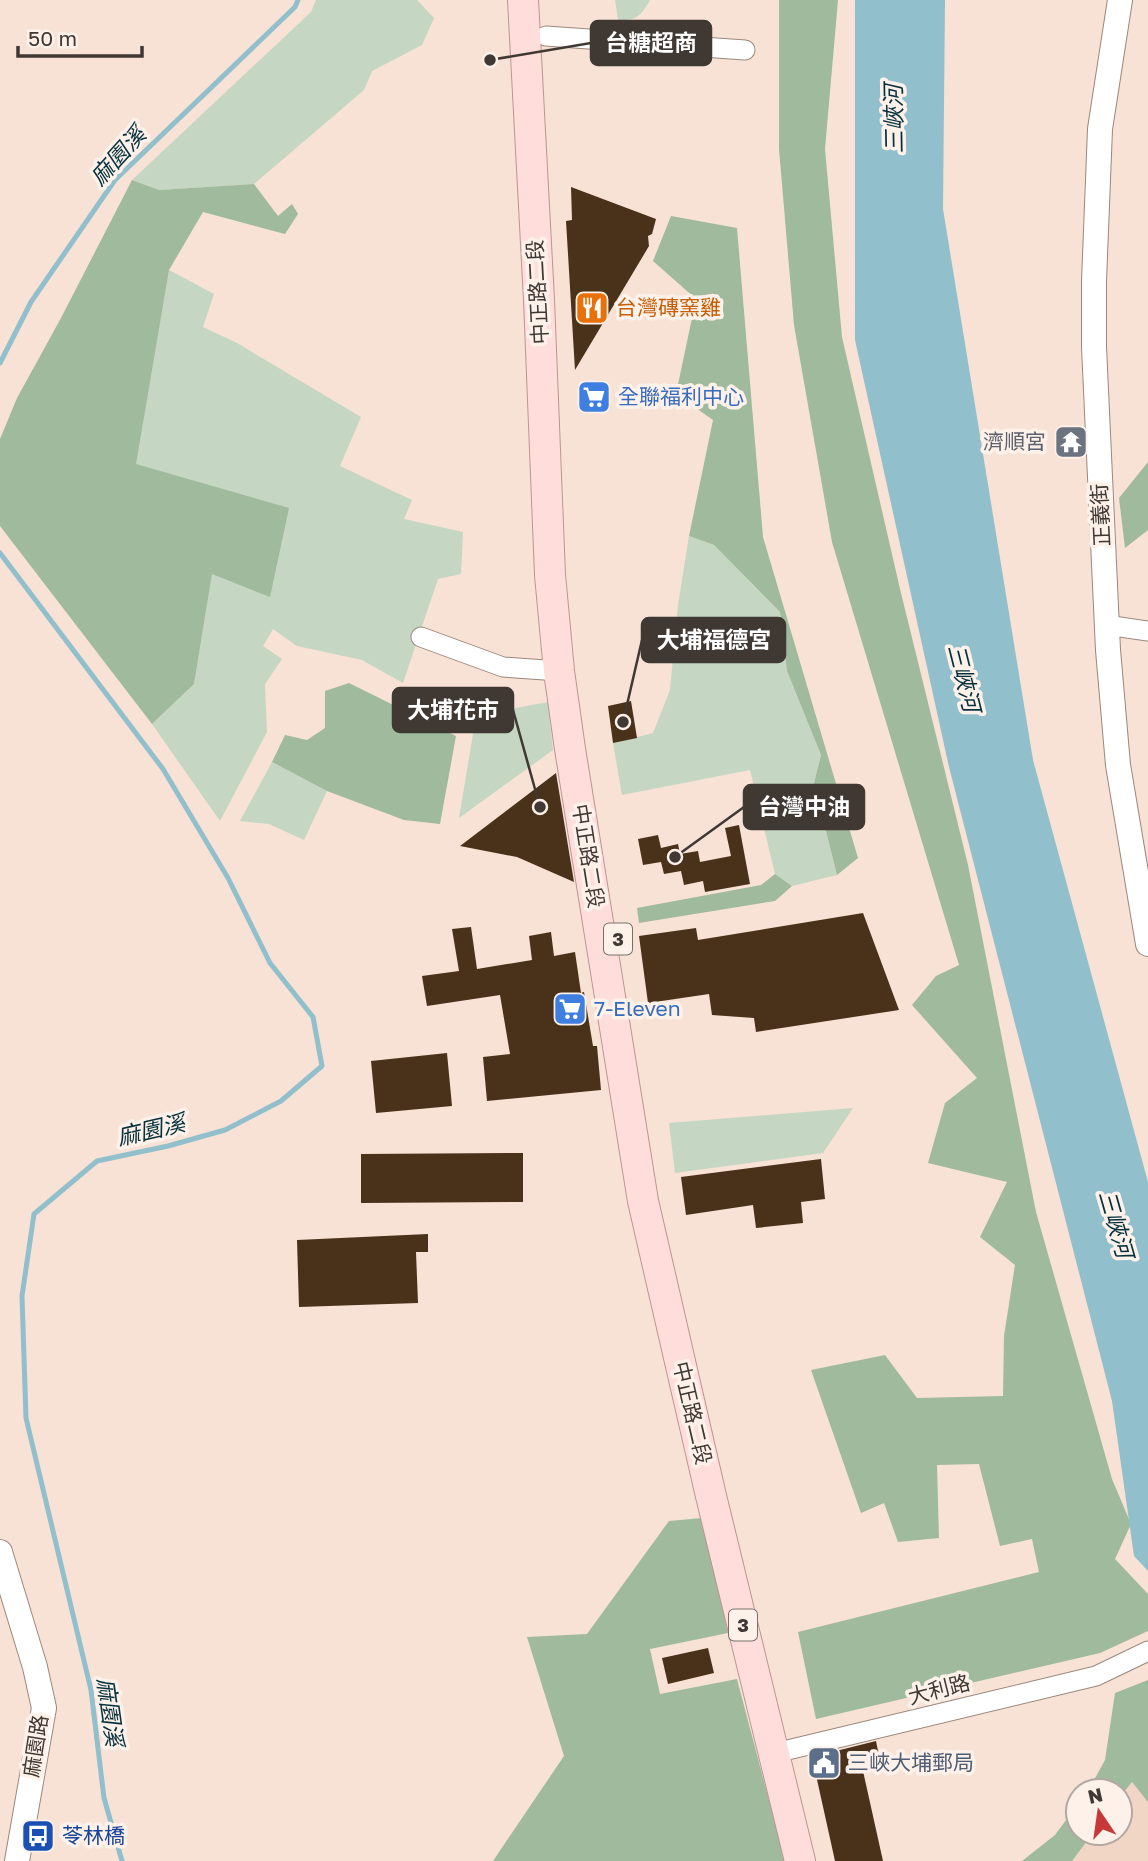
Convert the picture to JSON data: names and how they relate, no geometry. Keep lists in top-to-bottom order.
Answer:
{
  "streets": {
    "main road": ["中正路二段", "3"],
    "street": ["正義街", "大利路", "麻園路"]
  },
  "crossings": [
    ["中正路二段", "大利路"]
  ],
  "water": ["三峽河", "麻園溪"],
  "places": {
    "other": [
      "台糖超商",
      "大埔福德宮",
      "大埔花市",
      "台灣中油"
    ],
    "restaurant": ["台灣磚窯雞"],
    "supermarket": ["全聯福利中心", "7-Eleven"],
    "temple": ["濟順宮"],
    "public building": ["三峽大埔郵局"],
    "bus stop": ["苓林橋"]
  },
  "scale_bar": "50 m",
  "north": "top"
}
